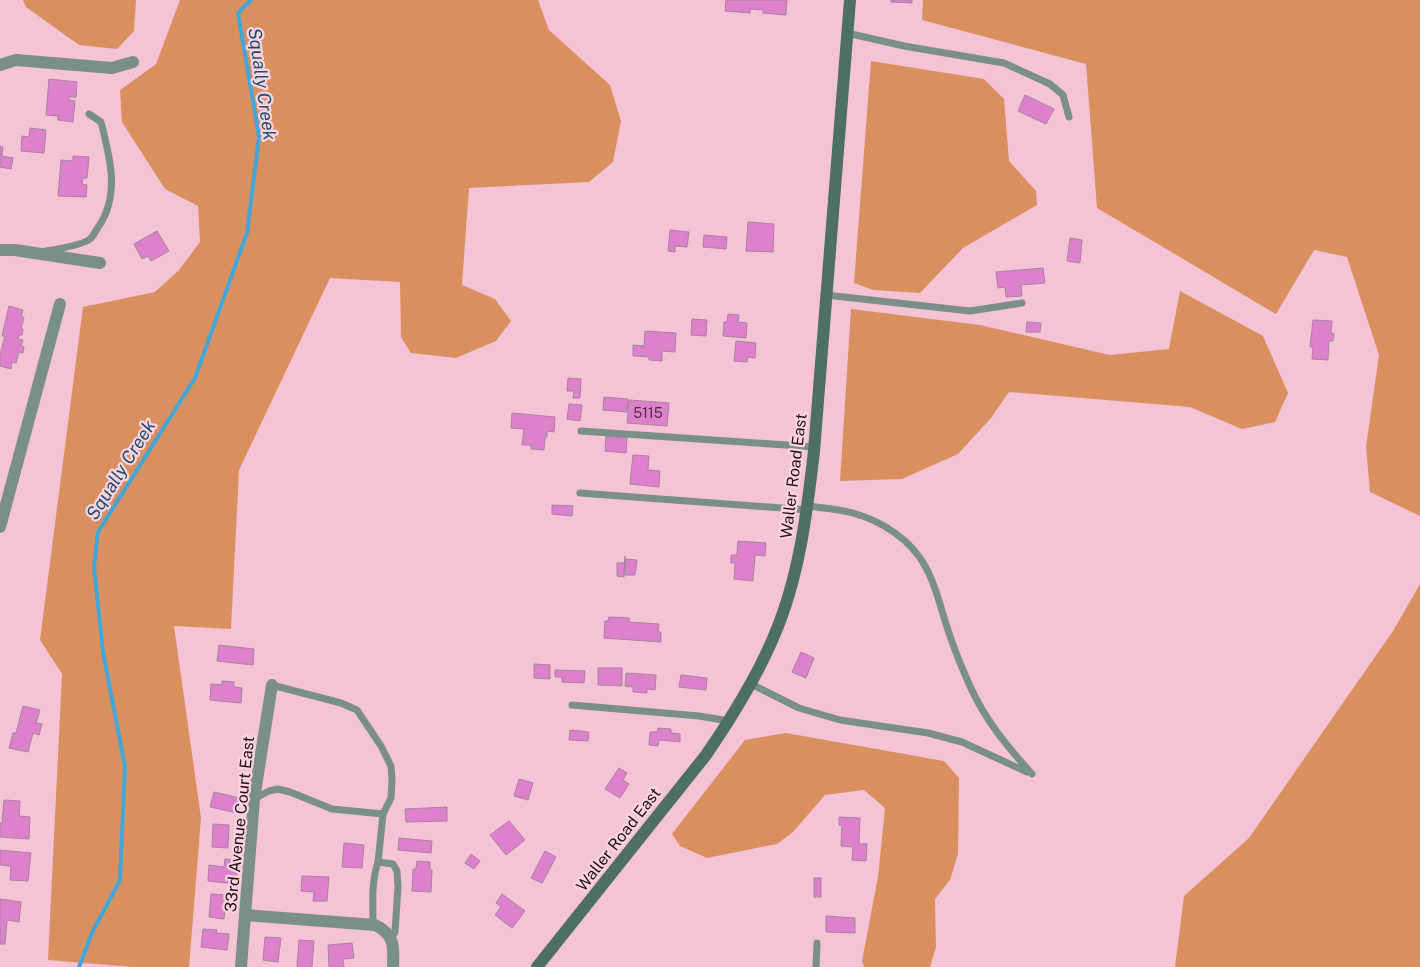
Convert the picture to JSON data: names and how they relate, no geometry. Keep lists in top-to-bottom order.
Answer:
{
  "streets": {
    "street": ["Waller Road East", "33rd Avenue Court East"]
  },
  "water": ["Squally Creek"],
  "house_numbers": ["5115"]
}
